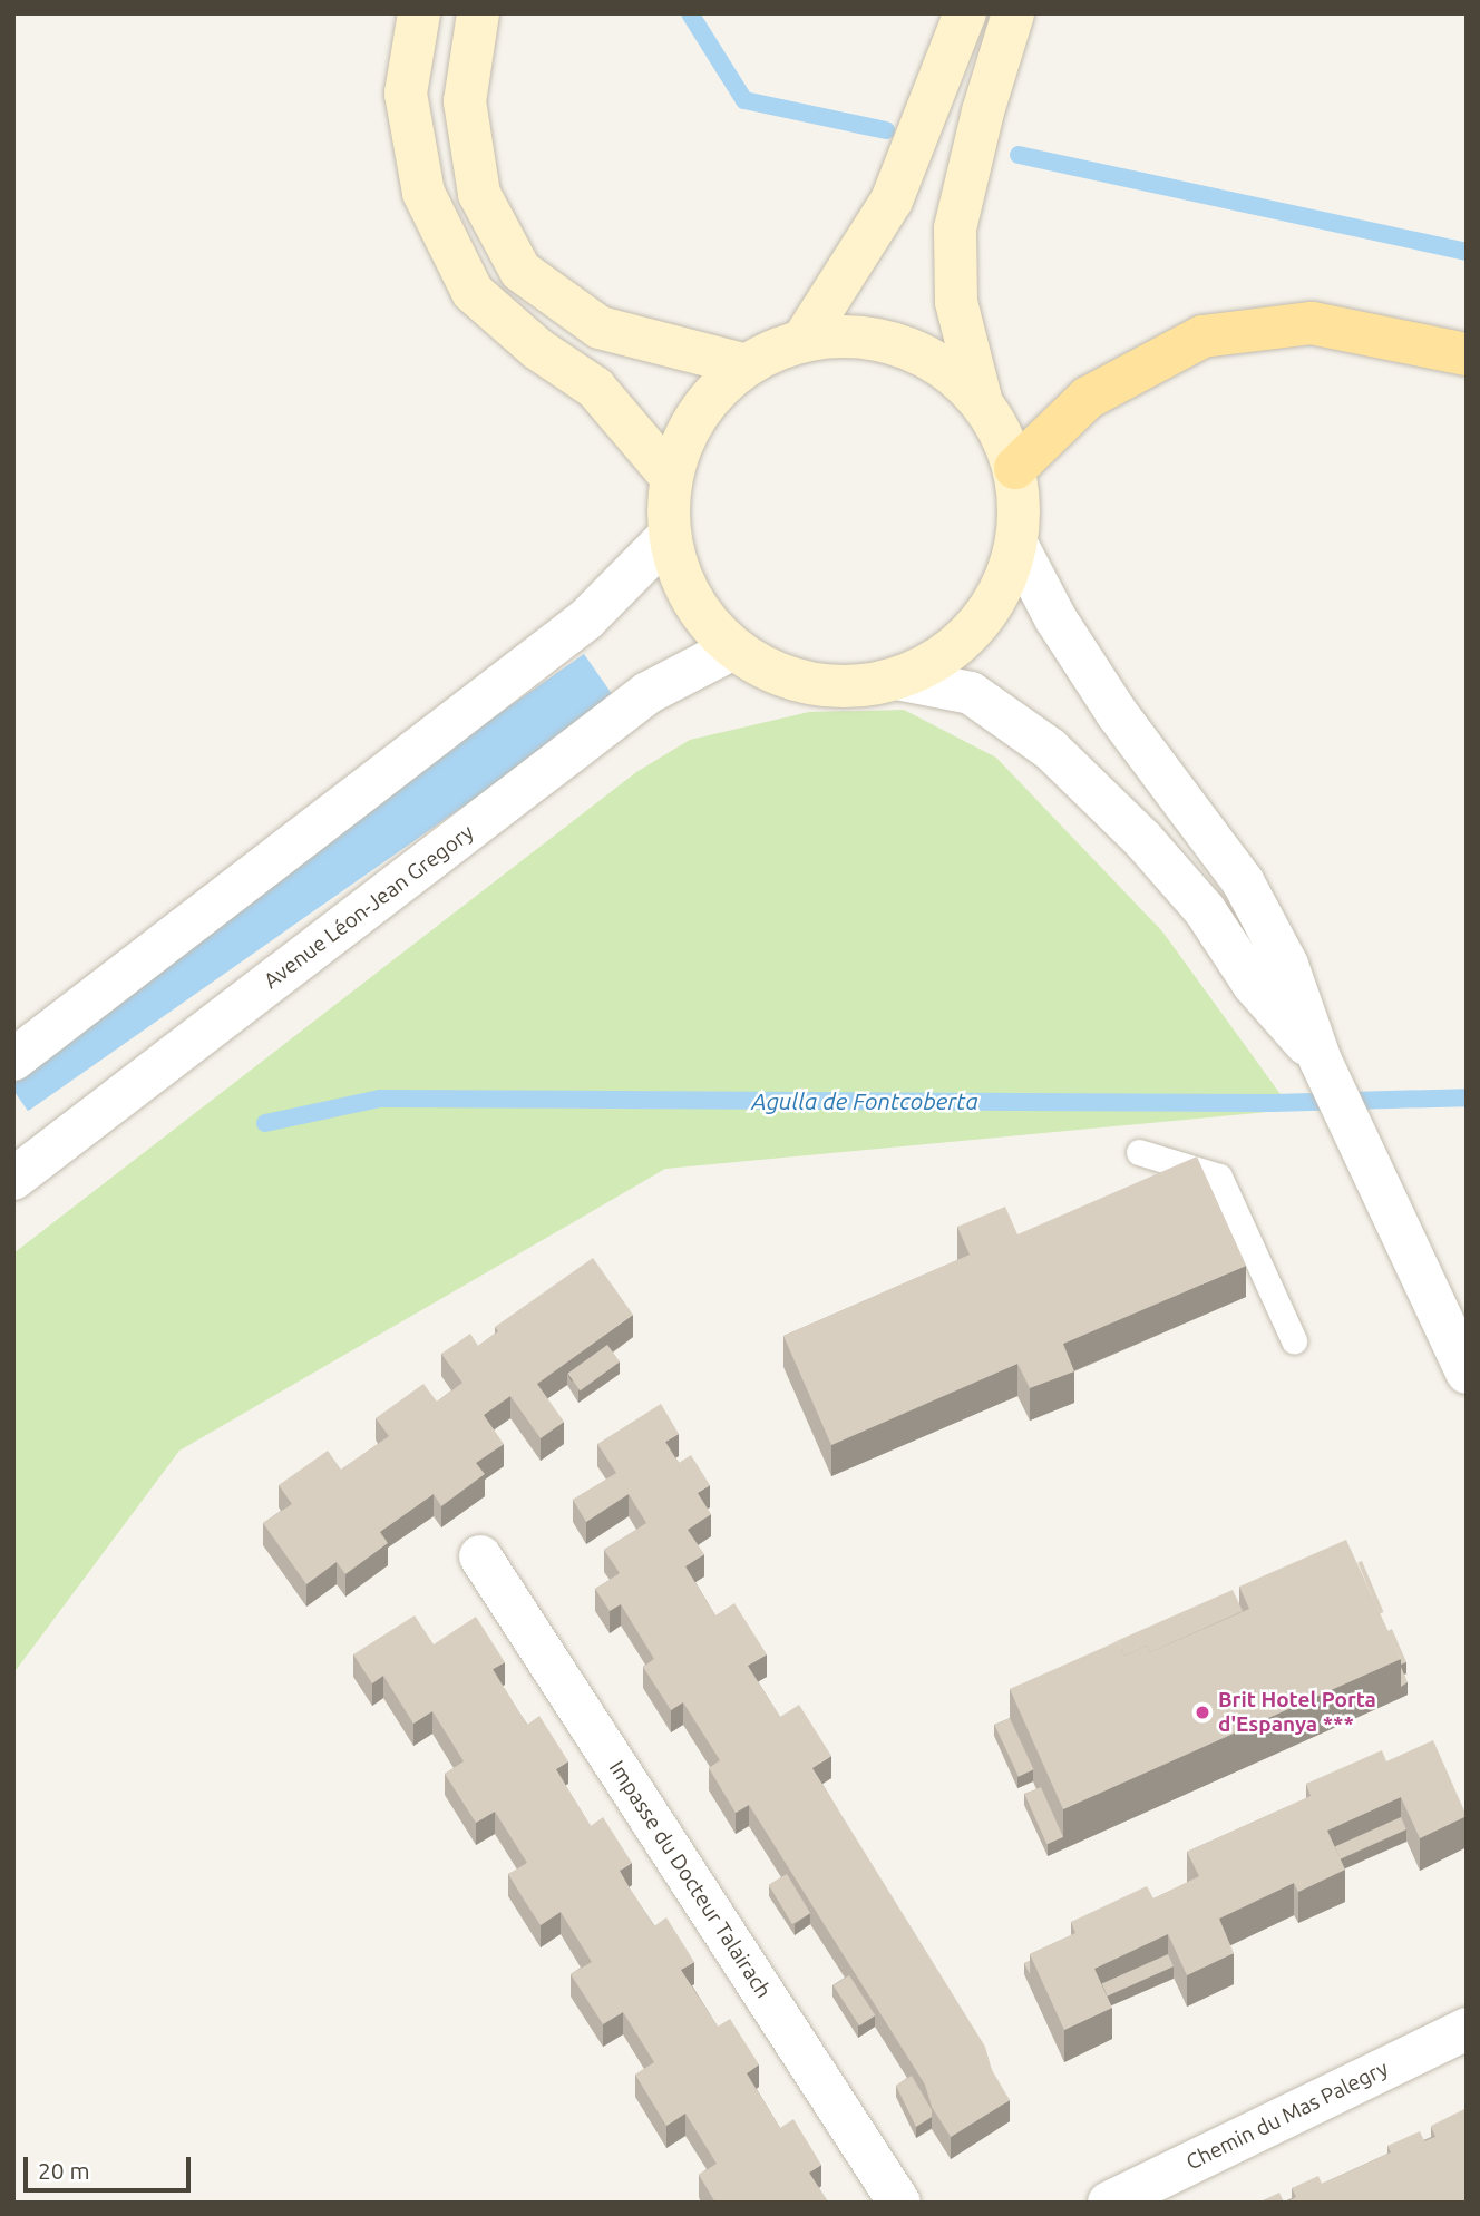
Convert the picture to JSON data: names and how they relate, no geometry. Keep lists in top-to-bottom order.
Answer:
{
  "streets": {
    "street": ["Avenue Léon-Jean Gregory", "Impasse du Docteur Talairach", "Chemin du Mas Palegry"]
  },
  "water": ["Agulla de Fontcoberta"],
  "places": ["Brit Hotel Porta d'Espanya ***"],
  "scale_bar": "20 m"
}
